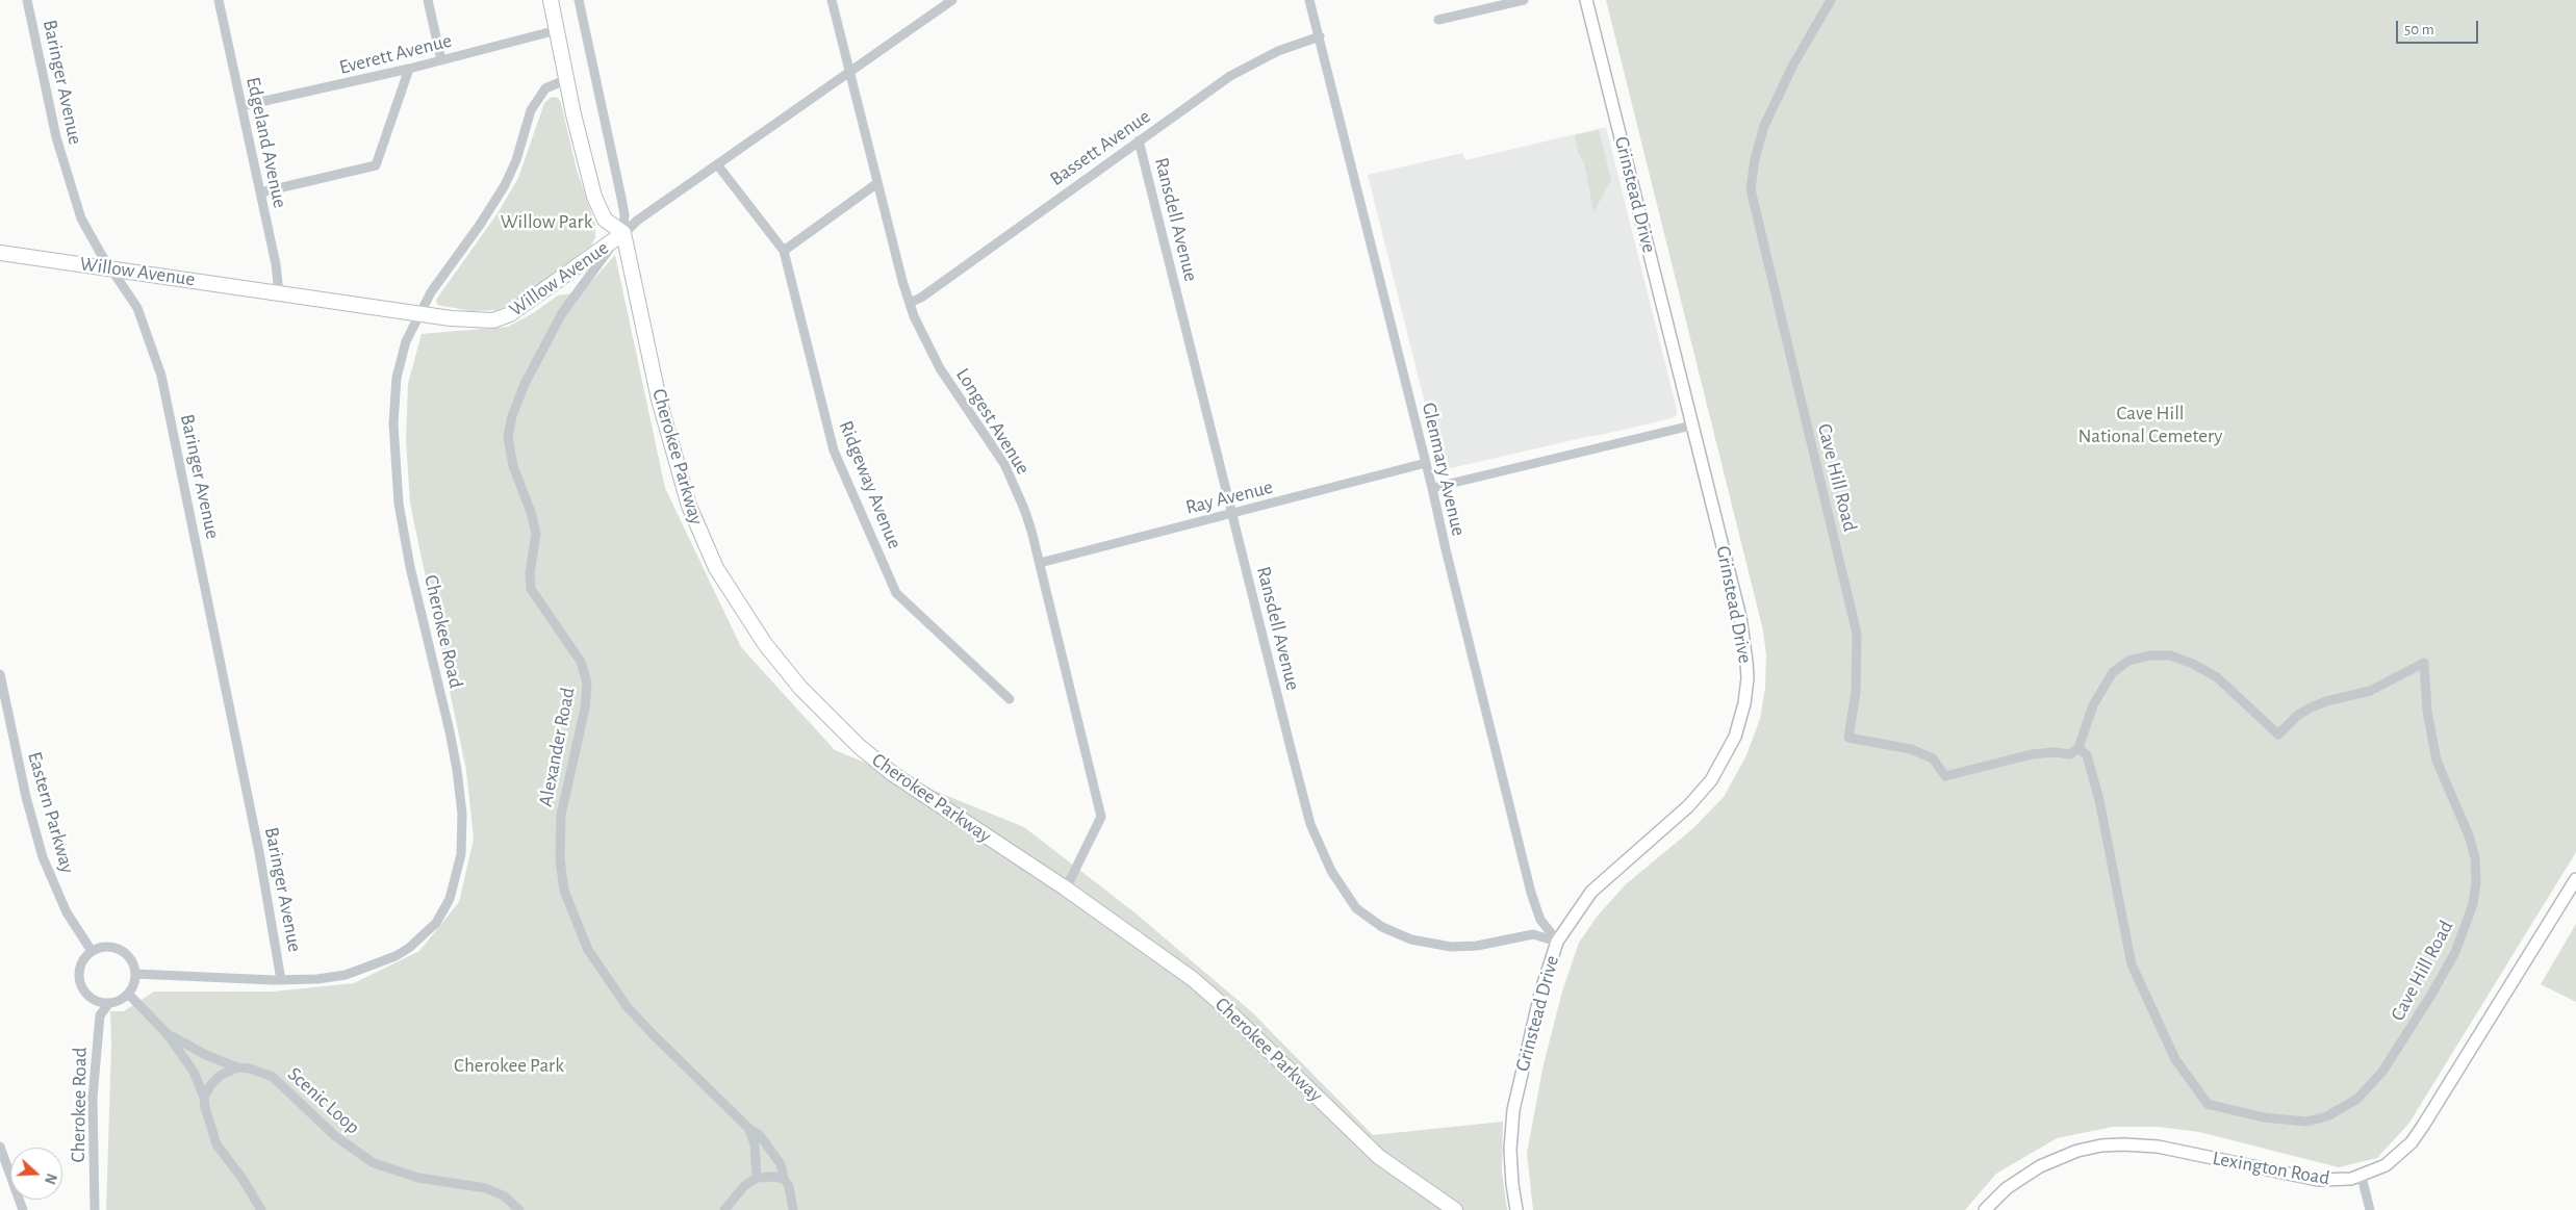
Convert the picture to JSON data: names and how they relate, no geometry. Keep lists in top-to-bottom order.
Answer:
{
  "streets": {
    "main road": [
      "Grinstead Drive",
      "Willow Avenue",
      "Cherokee Parkway",
      "Lexington Road"
    ],
    "street": [
      "Everett Avenue",
      "Baringer Avenue",
      "Edgeland Avenue",
      "Bassett Avenue",
      "Ransdell Avenue",
      "Longest Avenue",
      "Glenmary Avenue",
      "Cave Hill Road",
      "Ridgeway Avenue",
      "Ray Avenue",
      "Cherokee Road",
      "Alexander Road",
      "Eastern Parkway",
      "Scenic Loop"
    ]
  },
  "crossings": [
    ["Everett Avenue", "Edgeland Avenue"],
    ["Baringer Avenue", "Willow Avenue"],
    ["Baringer Avenue", "Cherokee Road"],
    ["Edgeland Avenue", "Willow Avenue"],
    ["Bassett Avenue", "Ransdell Avenue"],
    ["Bassett Avenue", "Longest Avenue"],
    ["Bassett Avenue", "Glenmary Avenue"],
    ["Grinstead Drive", "Ransdell Avenue"],
    ["Grinstead Drive", "Glenmary Avenue"],
    ["Ransdell Avenue", "Glenmary Avenue"],
    ["Ransdell Avenue", "Ray Avenue"],
    ["Willow Avenue", "Longest Avenue"],
    ["Willow Avenue", "Cherokee Parkway"],
    ["Willow Avenue", "Ridgeway Avenue"],
    ["Willow Avenue", "Cherokee Road"],
    ["Willow Avenue", "Alexander Road"],
    ["Longest Avenue", "Cherokee Parkway"],
    ["Longest Avenue", "Ray Avenue"],
    ["Cherokee Parkway", "Alexander Road"],
    ["Glenmary Avenue", "Ray Avenue"],
    ["Cherokee Road", "Eastern Parkway"]
  ],
  "parks": ["Willow Park", "Cave Hill National Cemetery", "Cherokee Park"],
  "scale_bar": "50 m",
  "north": "right"
}
